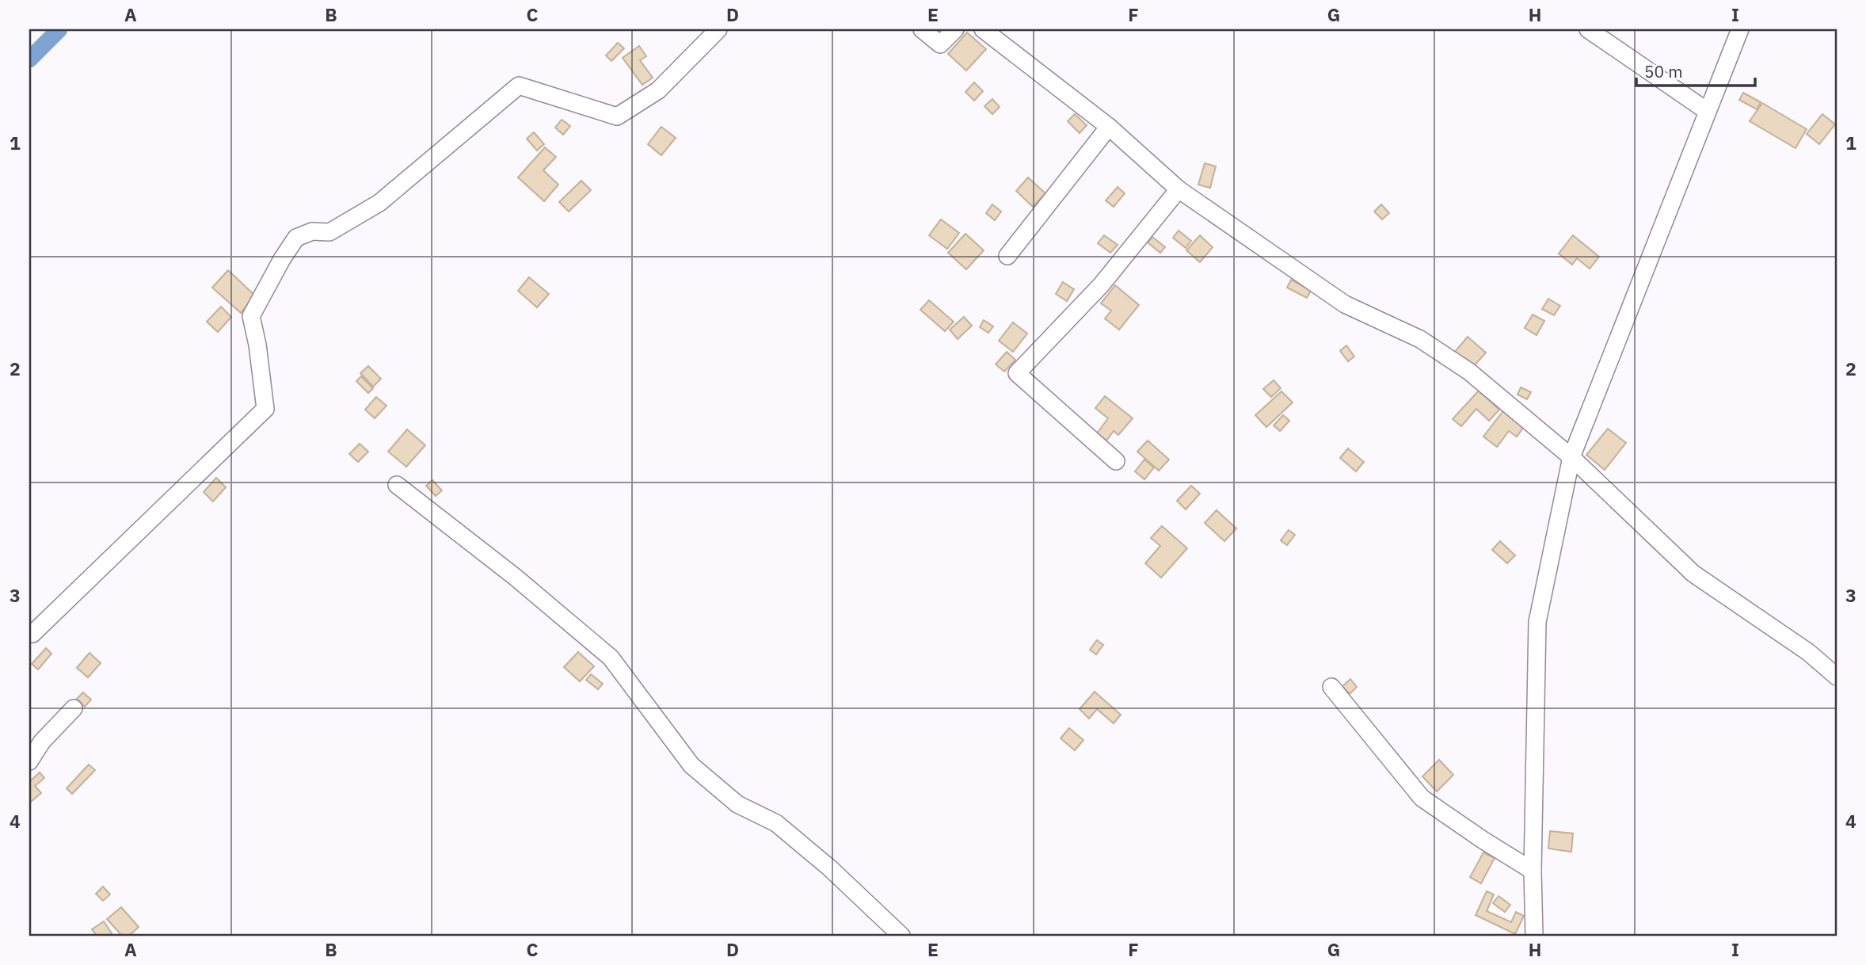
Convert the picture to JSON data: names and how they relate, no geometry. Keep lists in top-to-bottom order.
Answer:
{
  "scale_bar": "50 m",
  "grid": {
    "columns": [
      "A",
      "B",
      "C",
      "D",
      "E",
      "F",
      "G",
      "H",
      "I"
    ],
    "rows": [
      "1",
      "2",
      "3",
      "4"
    ]
  }
}
